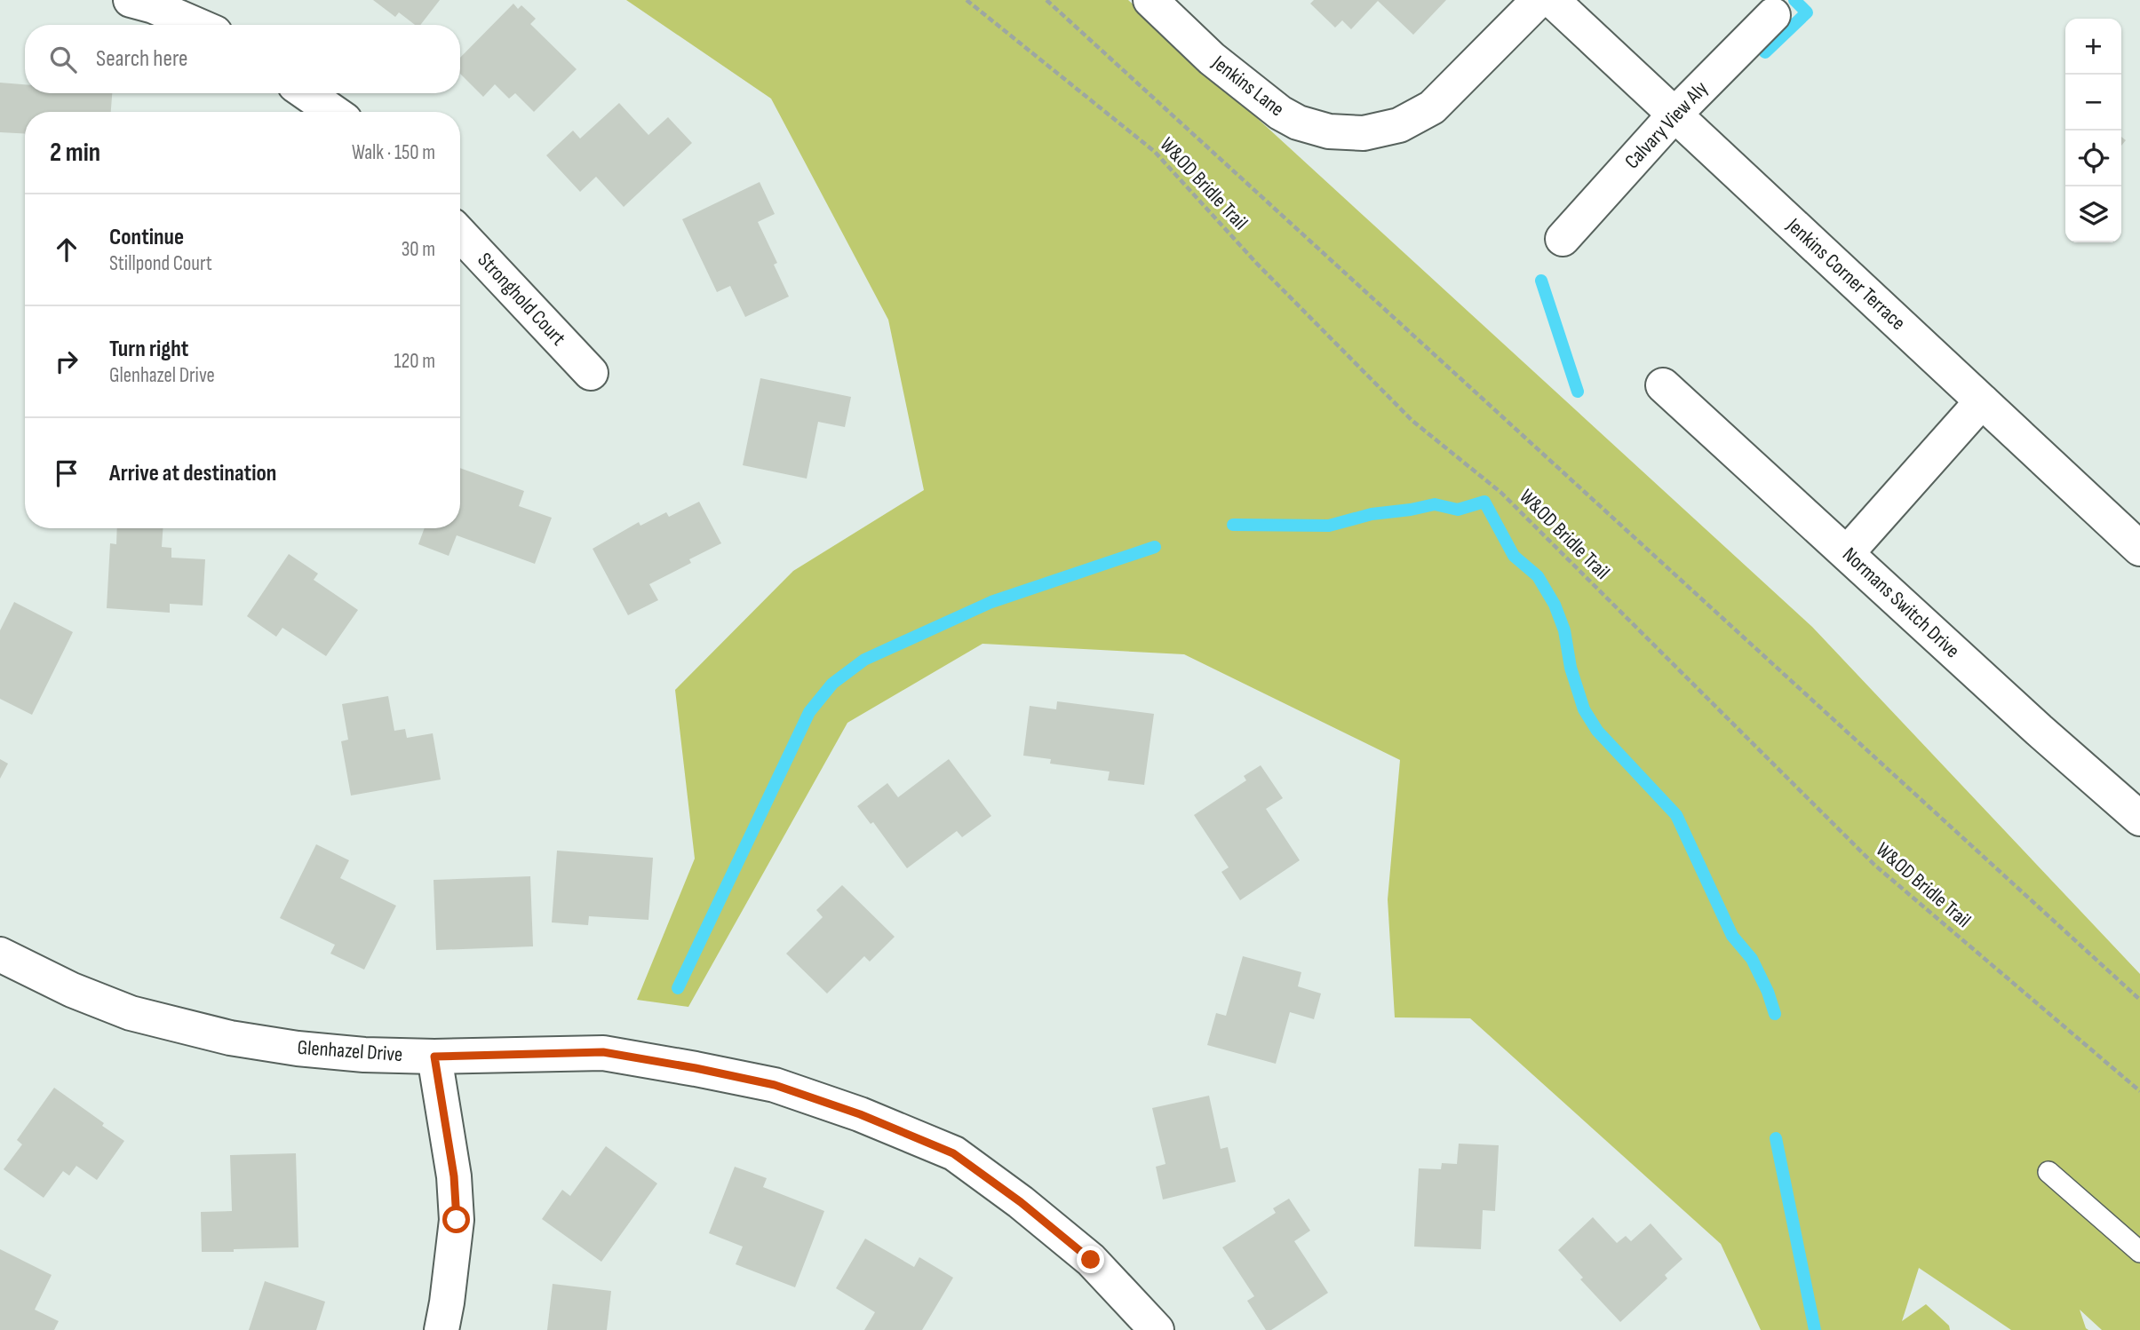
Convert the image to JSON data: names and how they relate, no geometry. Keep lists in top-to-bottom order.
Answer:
{
  "streets": {
    "street": [
      "Jenkins Lane",
      "Calvary View Aly",
      "Jenkins Corner Terrace",
      "Stronghold Court",
      "Normans Switch Drive",
      "Glenhazel Drive"
    ],
    "path": ["W&OD Bridle Trail"]
  },
  "crossings": [
    ["Calvary View Aly", "Jenkins Corner Terrace"]
  ],
  "page": {
    "map_buttons": ["+", "−"],
    "search": "Search here",
    "heading": ["2 min", "Walk · 150 m"],
    "list": [
      ["Continue", "Stillpond Court", "30 m"],
      ["Turn right", "Glenhazel Drive", "120 m"],
      "Arrive at destination"
    ]
  }
}
